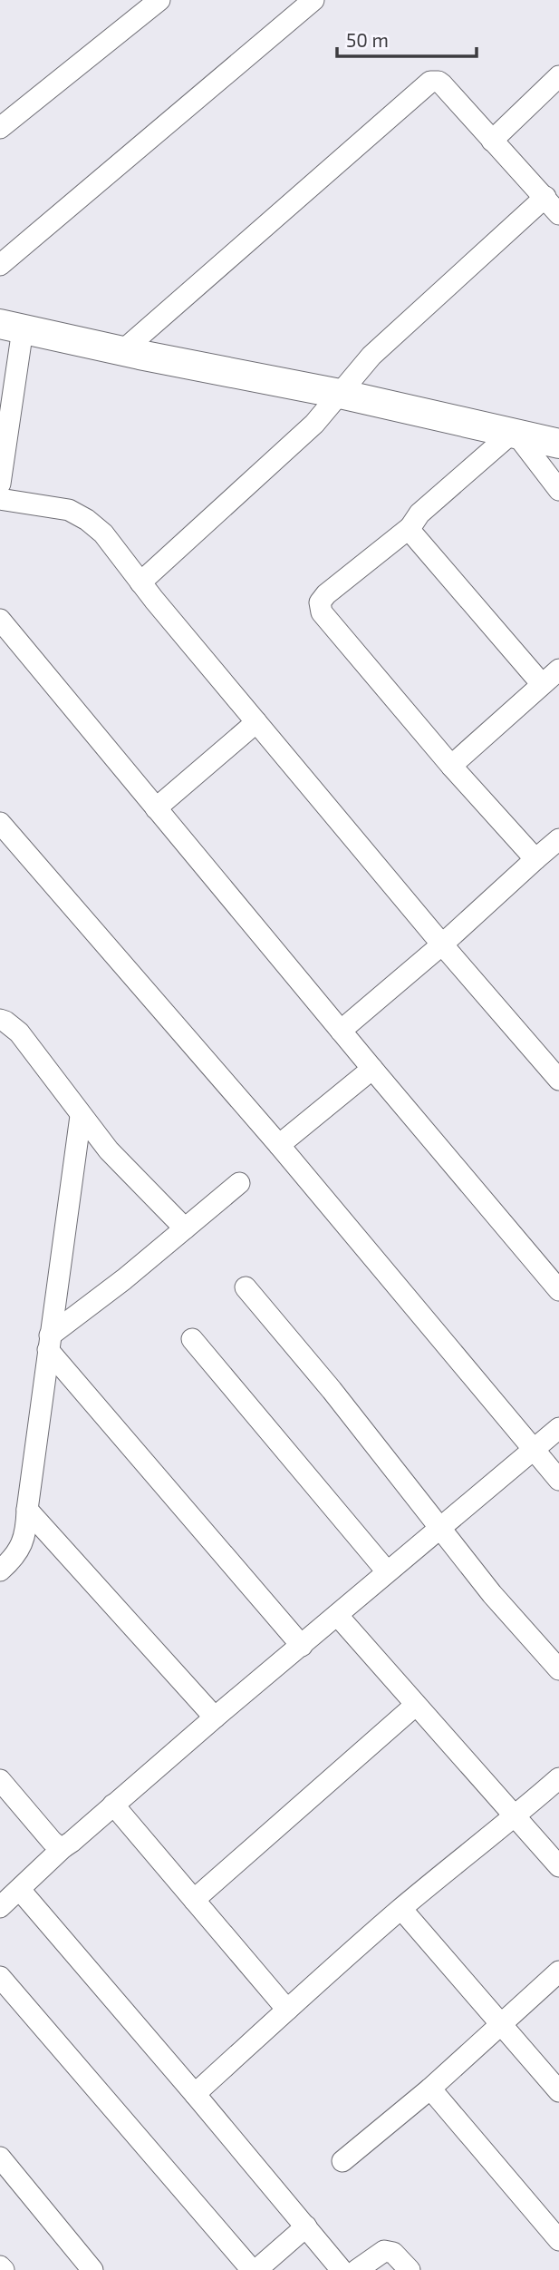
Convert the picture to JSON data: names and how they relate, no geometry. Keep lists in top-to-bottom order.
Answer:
{
  "scale_bar": "50 m"
}
